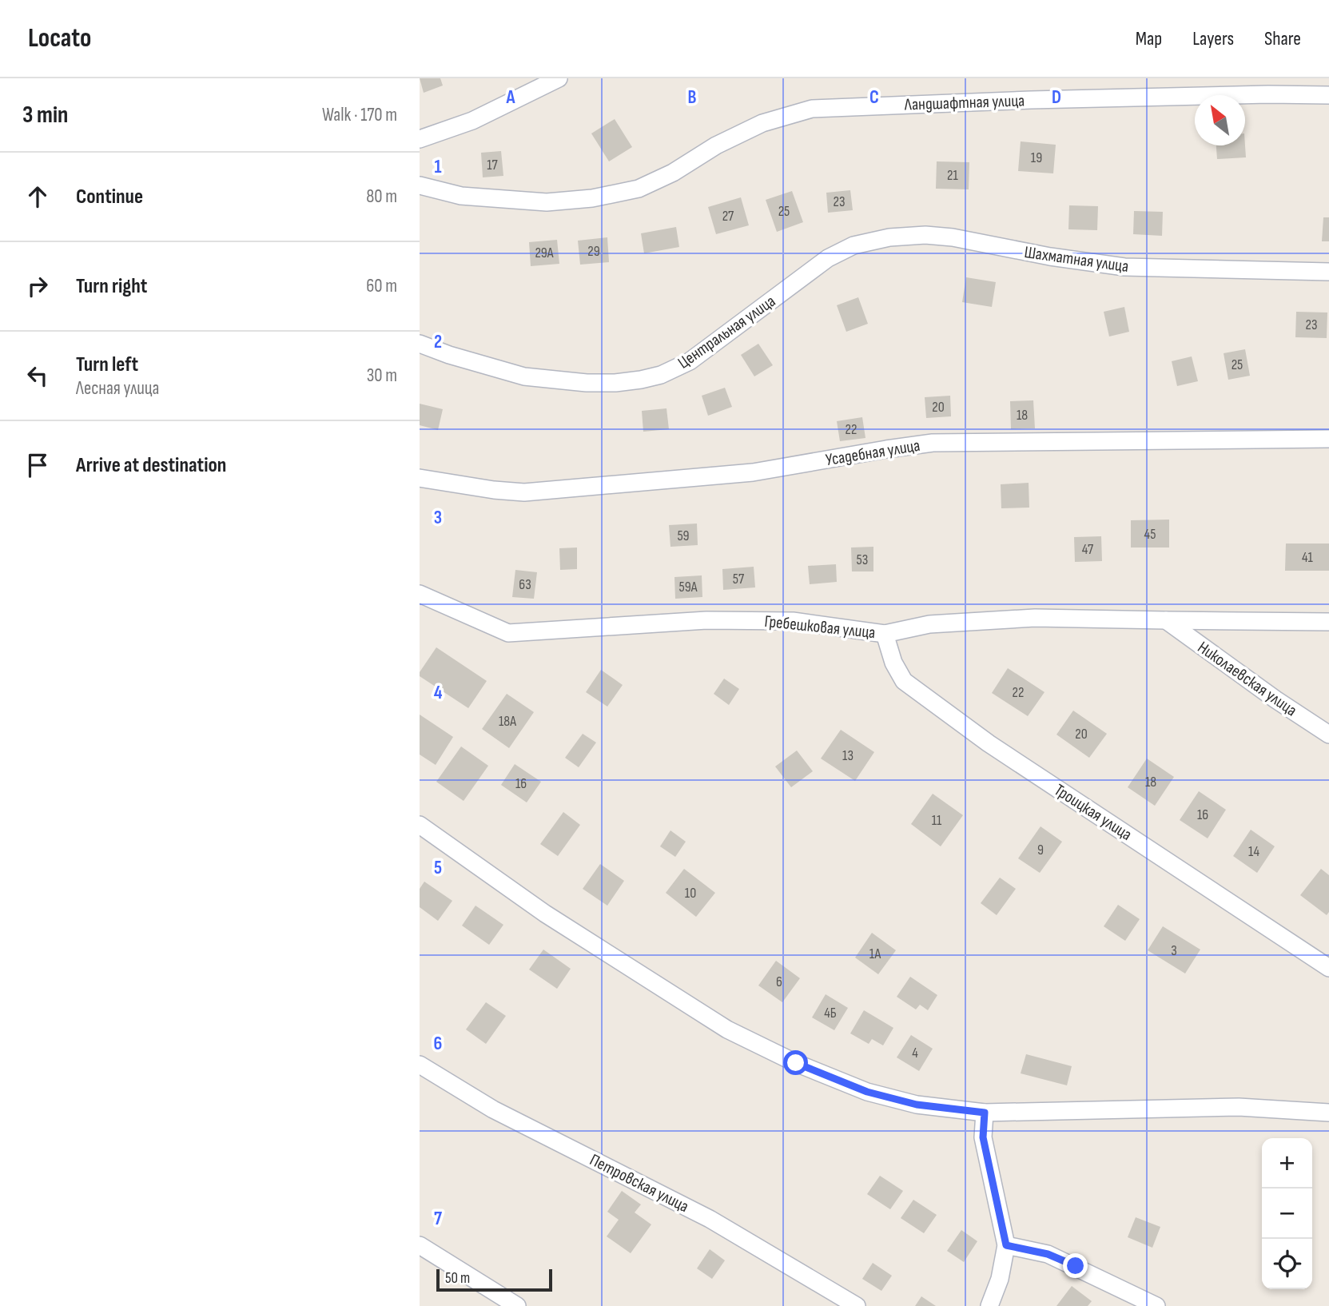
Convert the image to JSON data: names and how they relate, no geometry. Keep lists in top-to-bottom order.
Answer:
{
  "streets": {
    "street": [
      "Ландшафтная улица",
      "Шахматная улица",
      "Центральная улица",
      "Усадебная улица",
      "Гребешковая улица",
      "Николаевская улица",
      "Троицкая улица",
      "Петровская улица"
    ]
  },
  "crossings": [
    ["Шахматная улица", "Центральная улица"],
    ["Гребешковая улица", "Николаевская улица"],
    ["Гребешковая улица", "Троицкая улица"]
  ],
  "house_numbers": [
    "19",
    "17",
    "21",
    "23",
    "25",
    "27",
    "29",
    "29А",
    "23",
    "25",
    "20",
    "18",
    "22",
    "45",
    "59",
    "47",
    "41",
    "53",
    "57",
    "63",
    "59А",
    "22",
    "18А",
    "20",
    "13",
    "18",
    "16",
    "16",
    "11",
    "9",
    "14",
    "10",
    "3",
    "1А",
    "6",
    "4Б",
    "4"
  ],
  "scale_bar": "50 m",
  "north": "top left",
  "page": {
    "header": "Locato",
    "nav": ["Map", "Layers", "Share"],
    "heading": ["3 min", "Walk · 170 m"],
    "list": [
      ["Continue", "80 m"],
      ["Turn right", "60 m"],
      ["Turn left", "Лесная улица", "30 m"],
      "Arrive at destination"
    ],
    "map_buttons": ["+", "−"],
    "scale": "50 m"
  },
  "grid": {
    "columns": [
      "A",
      "B",
      "C",
      "D"
    ],
    "rows": [
      "1",
      "2",
      "3",
      "4",
      "5",
      "6",
      "7"
    ]
  }
}
